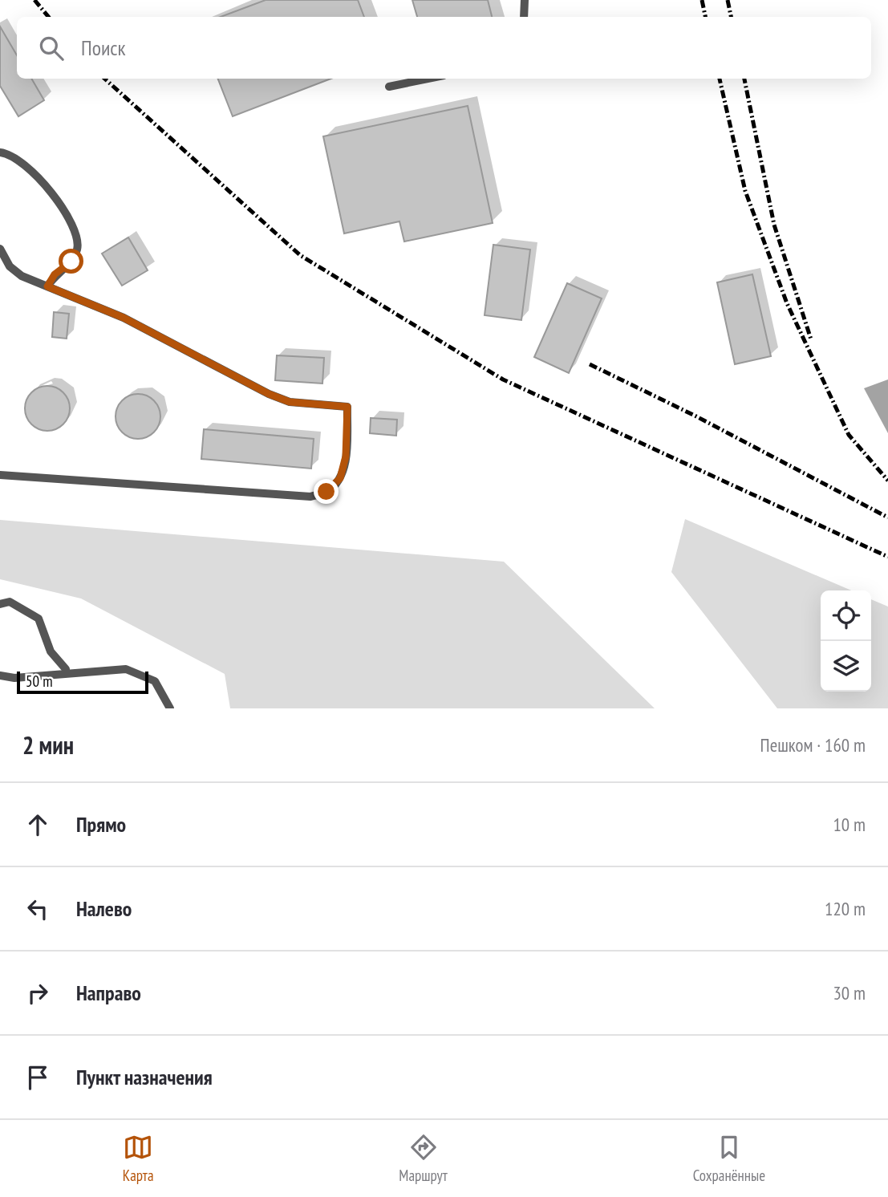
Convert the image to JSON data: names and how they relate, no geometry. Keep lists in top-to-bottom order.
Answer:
{
  "scale_bar": "50 m",
  "page": {
    "search": "Поиск",
    "scale": "50 m",
    "heading": ["2 мин", "Пешком · 160 m"],
    "list": [
      ["Прямо", "10 m"],
      ["Налево", "120 m"],
      ["Направо", "30 m"],
      "Пункт назначения"
    ],
    "nav": ["Карта", "Маршрут", "Сохранённые"]
  }
}
